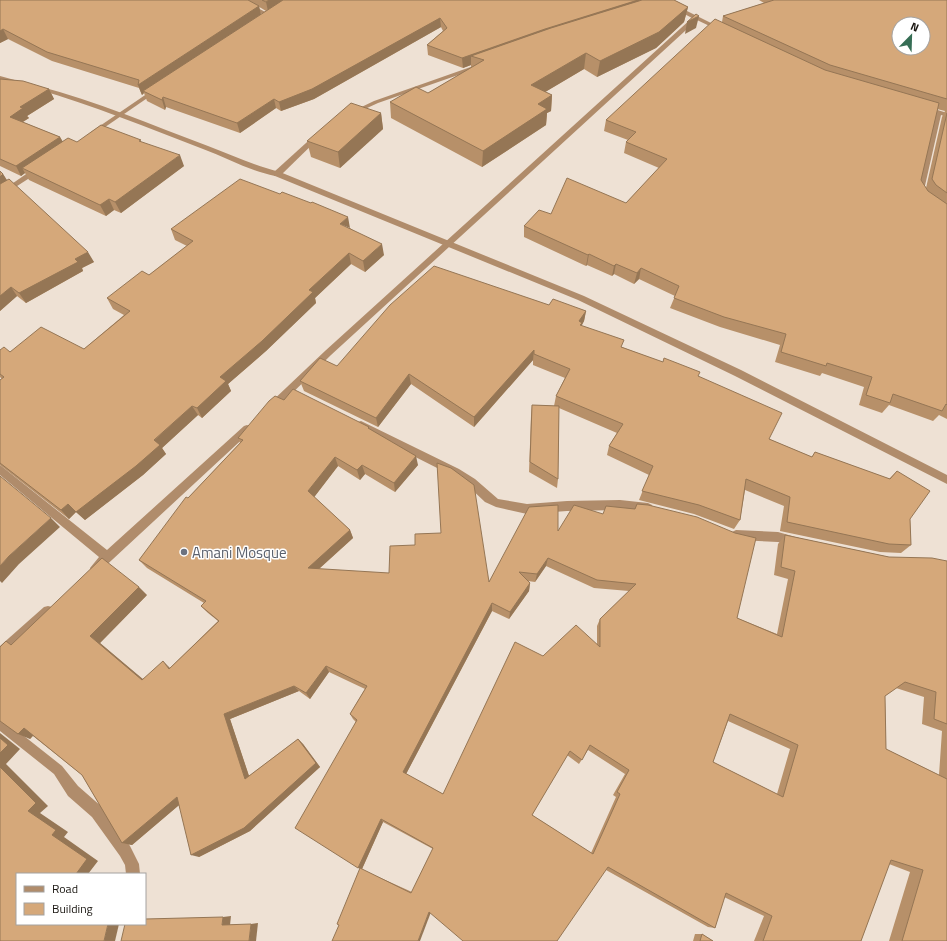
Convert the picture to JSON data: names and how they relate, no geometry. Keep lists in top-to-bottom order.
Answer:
{
  "places": ["Amani Mosque"],
  "legend": ["Road", "Building"],
  "north": "top right"
}
